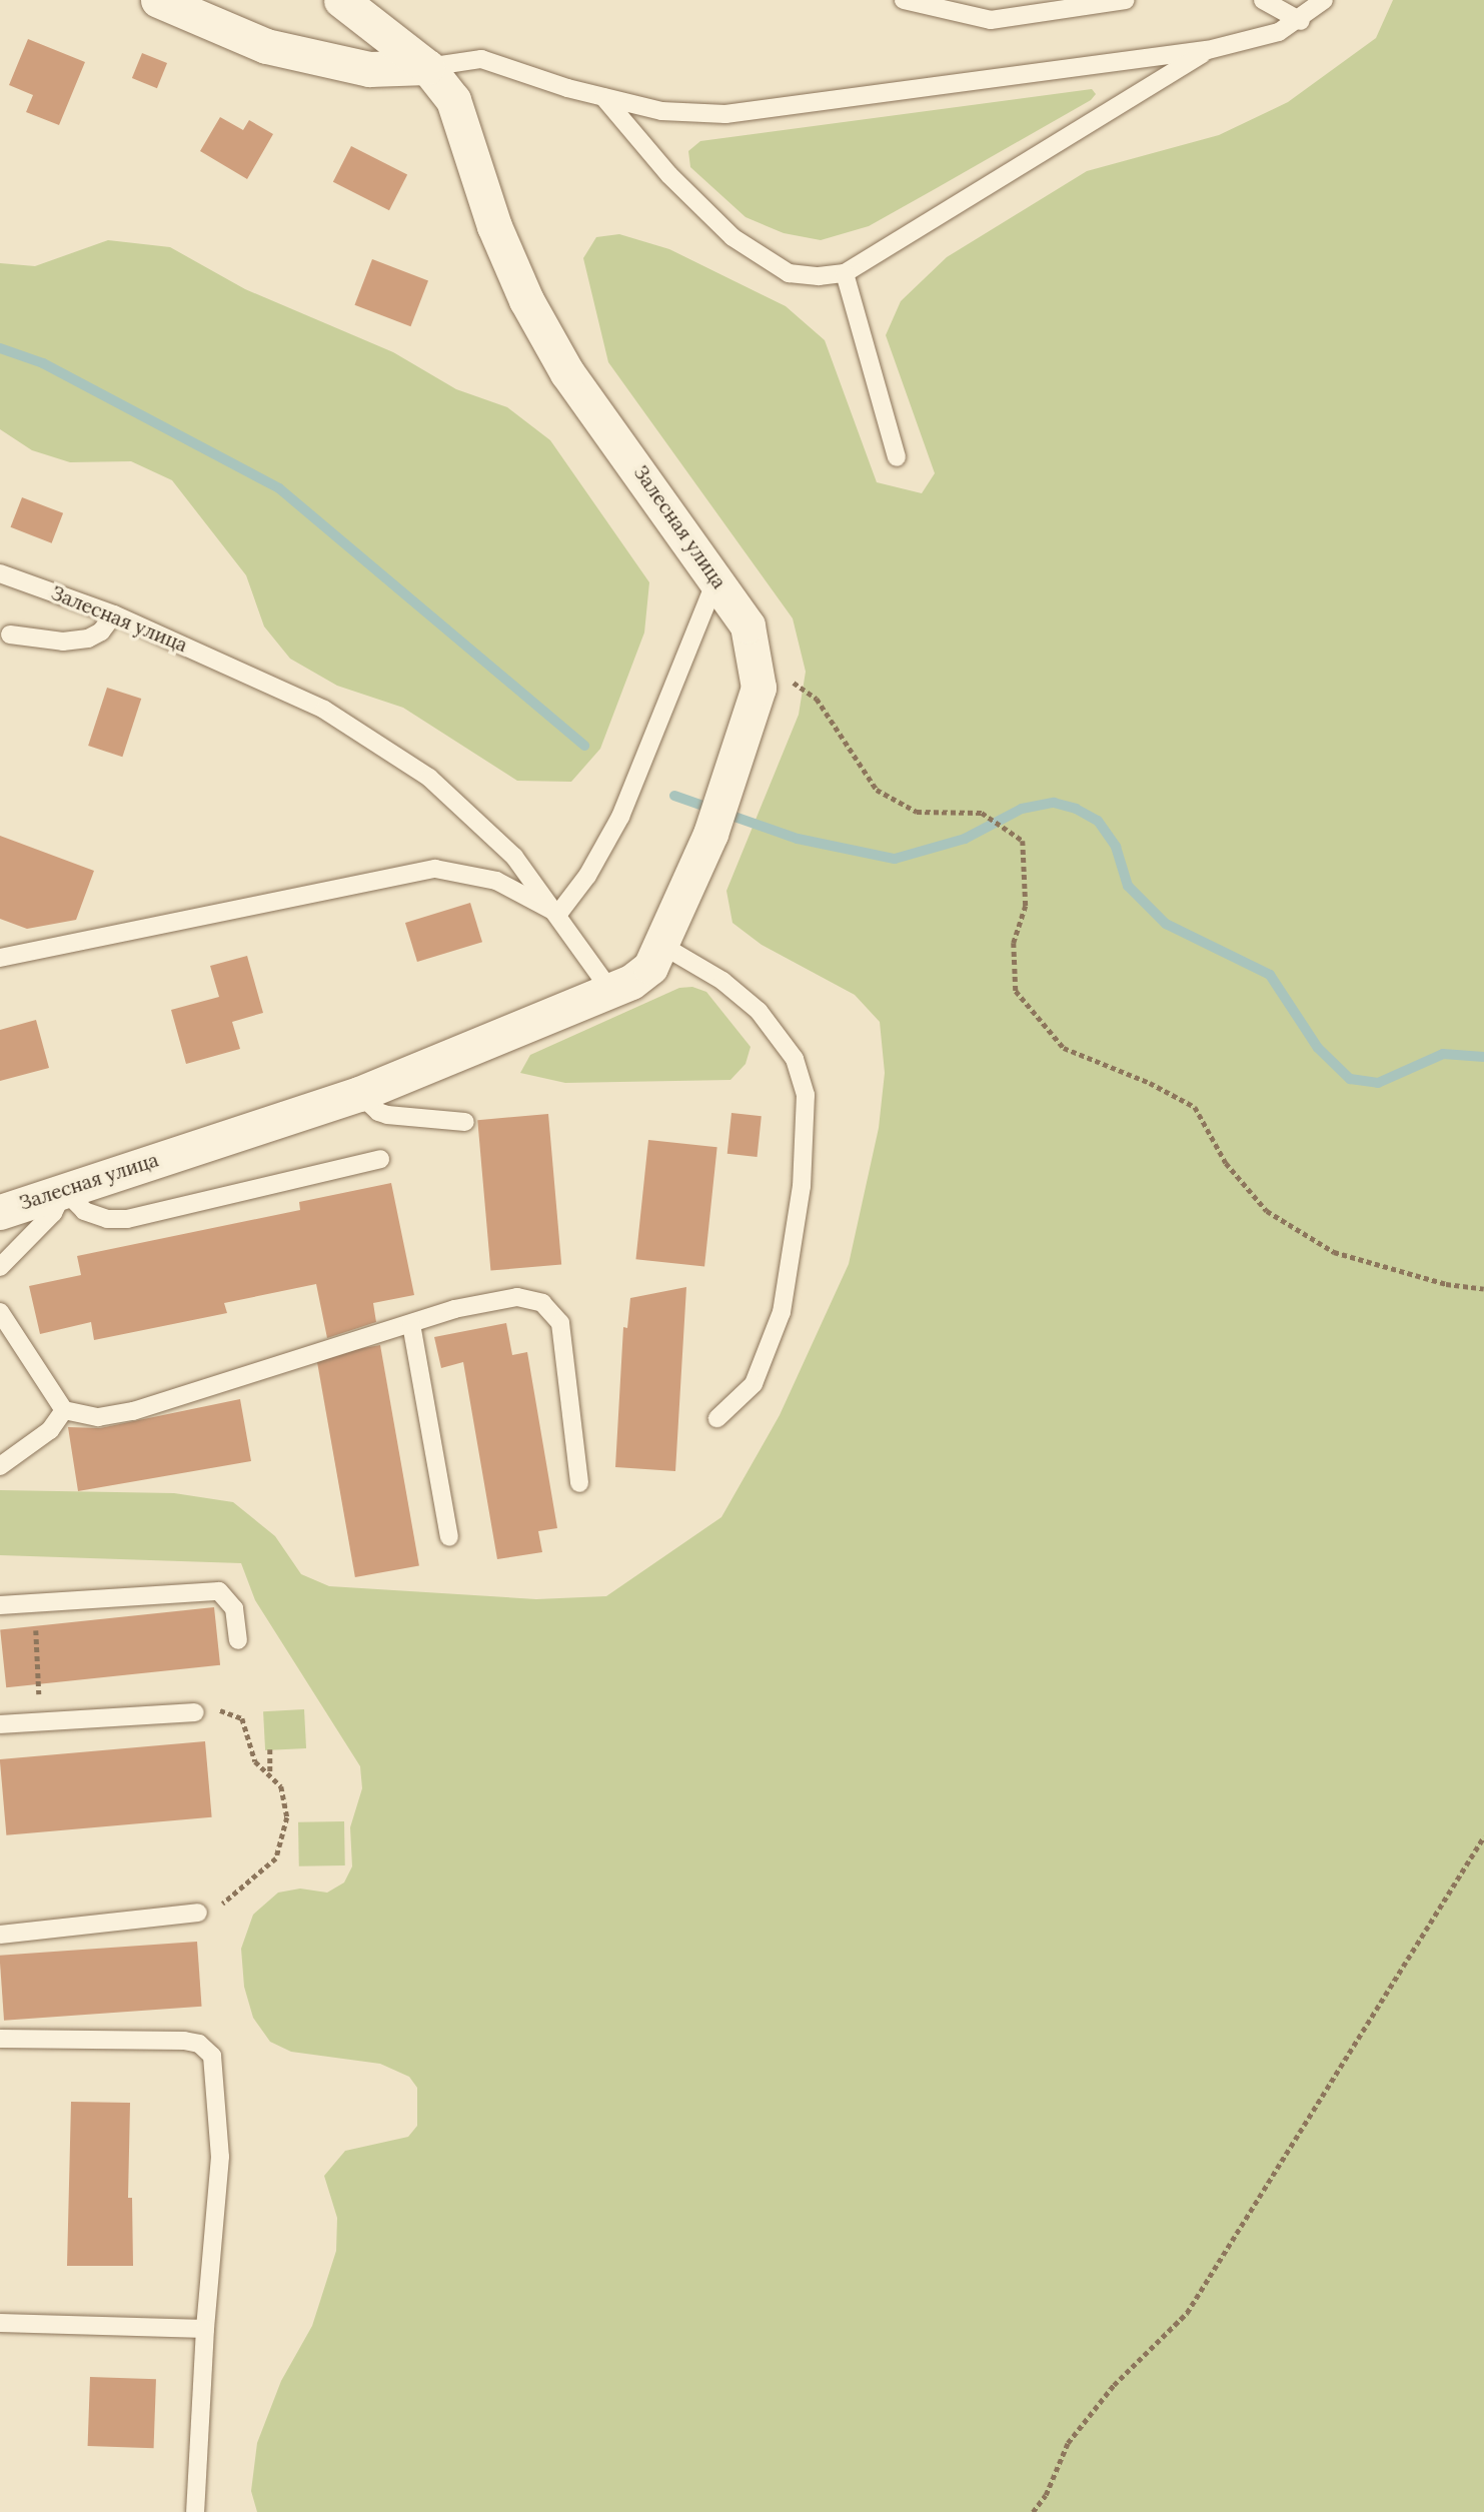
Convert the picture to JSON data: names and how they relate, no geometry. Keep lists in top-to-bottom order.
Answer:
{
  "streets": {
    "street": ["Залесная улица"]
  }
}
